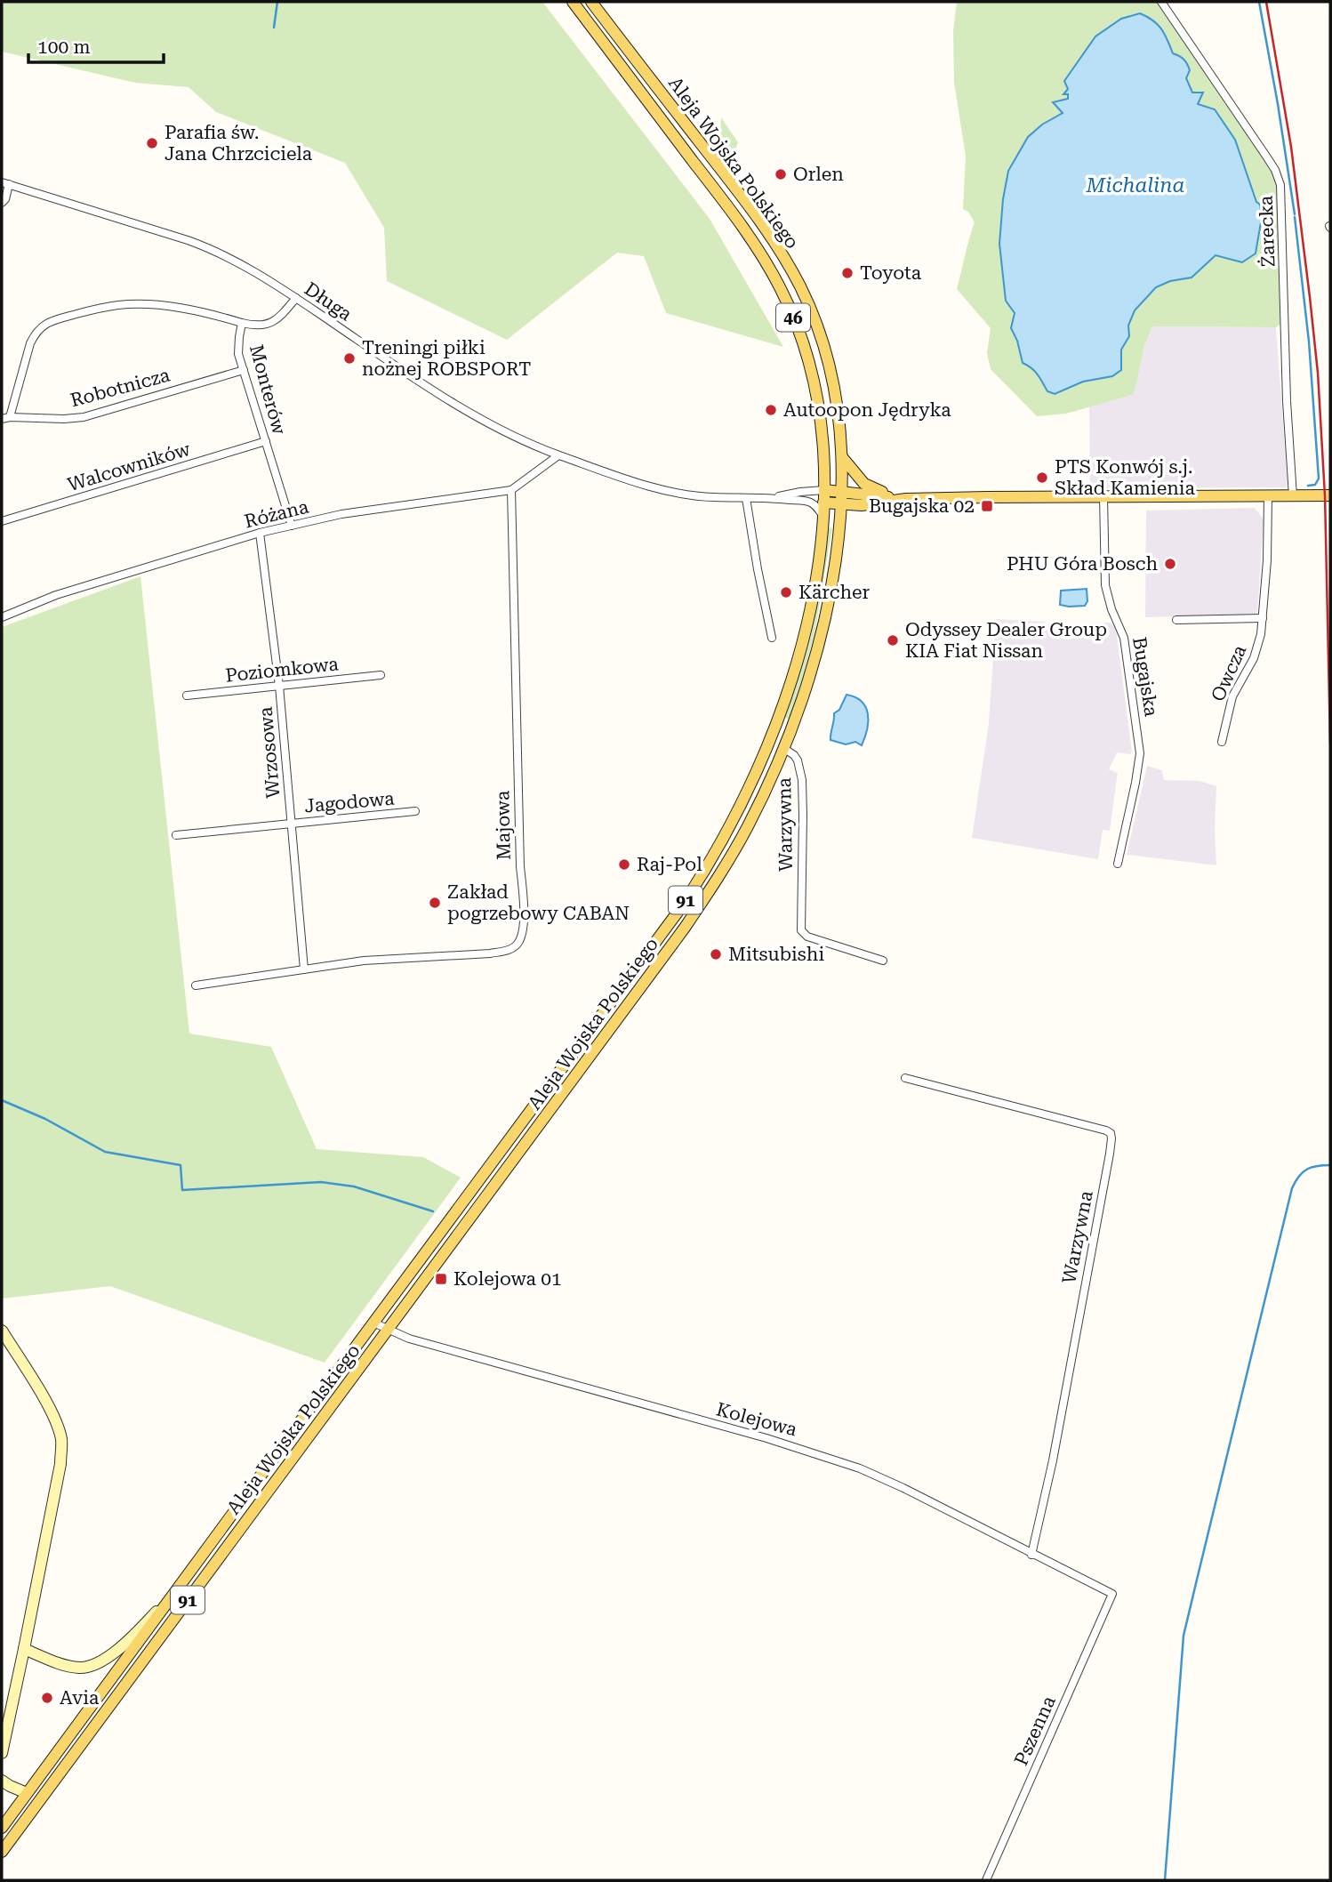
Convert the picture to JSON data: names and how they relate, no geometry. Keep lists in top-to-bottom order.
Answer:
{
  "streets": {
    "main road": ["Aleja Wojska Polskiego", "46", "91"],
    "street": [
      "Żarecka",
      "Długa",
      "Robotnicza",
      "Monterów",
      "Walcowników",
      "Różana",
      "Poziomkowa",
      "Owcza",
      "Bugajska",
      "Wrzosowa",
      "Jagodowa",
      "Warzywna",
      "Majowa",
      "Kolejowa",
      "Pszenna"
    ]
  },
  "crossings": [
    ["Aleja Wojska Polskiego", "Długa"],
    ["Aleja Wojska Polskiego", "Warzywna"],
    ["Aleja Wojska Polskiego", "Kolejowa"],
    ["Długa", "Monterów"],
    ["Długa", "Różana"],
    ["Robotnicza", "Monterów"],
    ["Monterów", "Walcowników"],
    ["Monterów", "Różana"],
    ["Różana", "Wrzosowa"],
    ["Różana", "Majowa"],
    ["Poziomkowa", "Wrzosowa"],
    ["Wrzosowa", "Jagodowa"],
    ["Wrzosowa", "Majowa"],
    ["Warzywna", "Kolejowa"],
    ["Kolejowa", "Pszenna"]
  ],
  "water": ["Michalina"],
  "places": {
    "other": [
      "Parafia św. Jana Chrzciciela",
      "Orlen",
      "Toyota",
      "Treningi piłki nożnej ROBSPORT",
      "Autoopon Jędryka",
      "PTS Konwój s.j. Skład Kamienia",
      "PHU Góra Bosch",
      "Kärcher",
      "Odyssey Dealer Group KIA Fiat Nissan",
      "Raj-Pol",
      "Zakład pogrzebowy CABAN",
      "Mitsubishi",
      "Avia"
    ],
    "transit": ["Bugajska 02", "Kolejowa 01"]
  },
  "scale_bar": "100 m"
}
